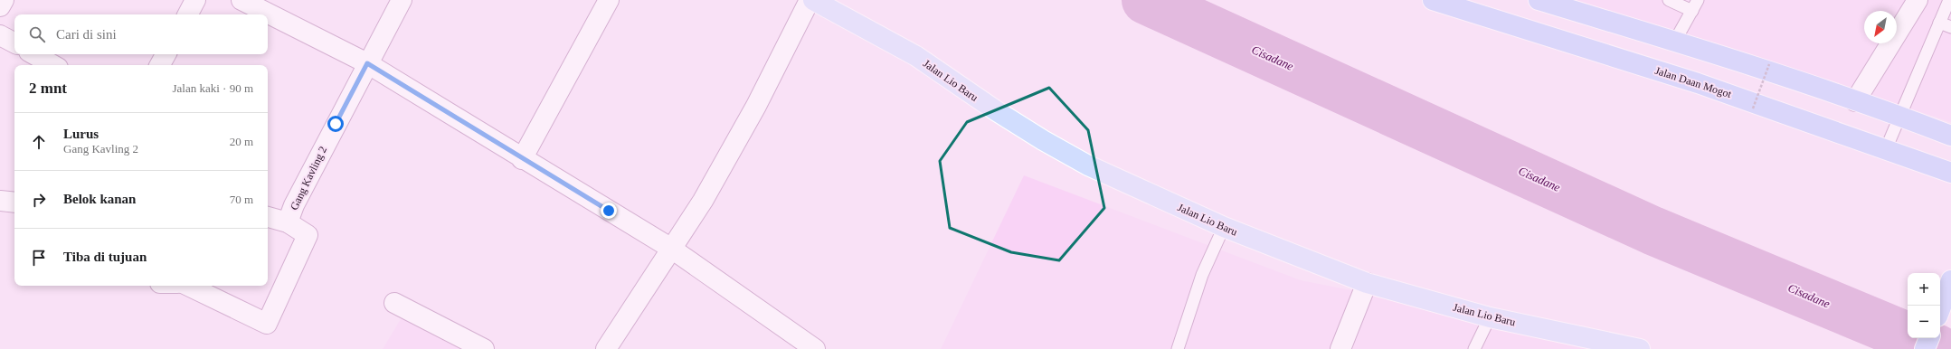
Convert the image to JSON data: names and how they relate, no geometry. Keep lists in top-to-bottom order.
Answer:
{
  "streets": {
    "highway": ["Jalan Daan Mogot"],
    "main road": ["Jalan Lio Baru"],
    "street": ["Gang Kavling 2"]
  },
  "water": ["Cisadane"],
  "north": "bottom left",
  "page": {
    "search": "Cari di sini",
    "heading": ["2 mnt", "Jalan kaki · 90 m"],
    "list": [
      ["Lurus", "Gang Kavling 2", "20 m"],
      ["Belok kanan", "70 m"],
      "Tiba di tujuan"
    ],
    "map_buttons": ["+", "−"]
  }
}
